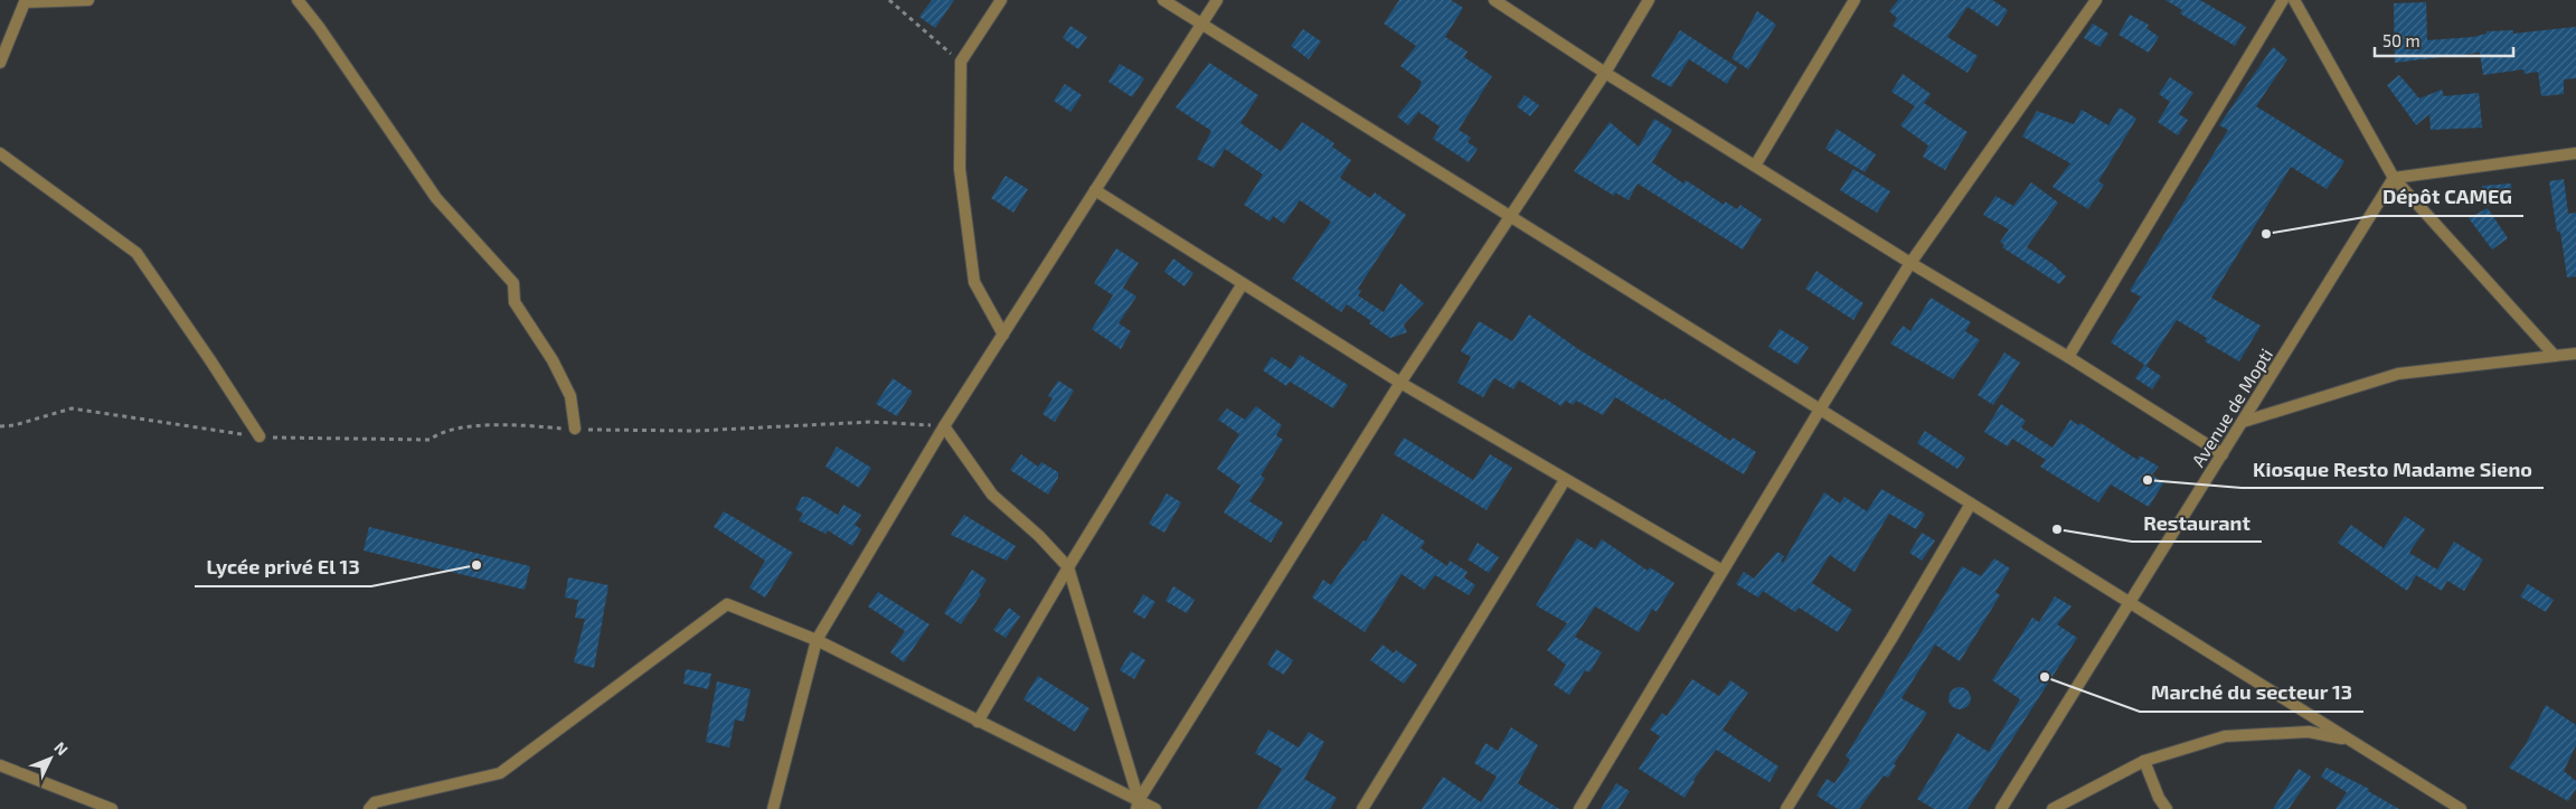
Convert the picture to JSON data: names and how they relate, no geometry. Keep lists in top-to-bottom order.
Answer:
{
  "streets": {
    "street": ["Avenue de Mopti"]
  },
  "places": [
    "Dépôt CAMEG",
    "Kiosque Resto Madame Sieno",
    "Restaurant",
    "Lycée privé El 13",
    "Marché du secteur 13"
  ],
  "scale_bar": "50 m",
  "north": "top right"
}
